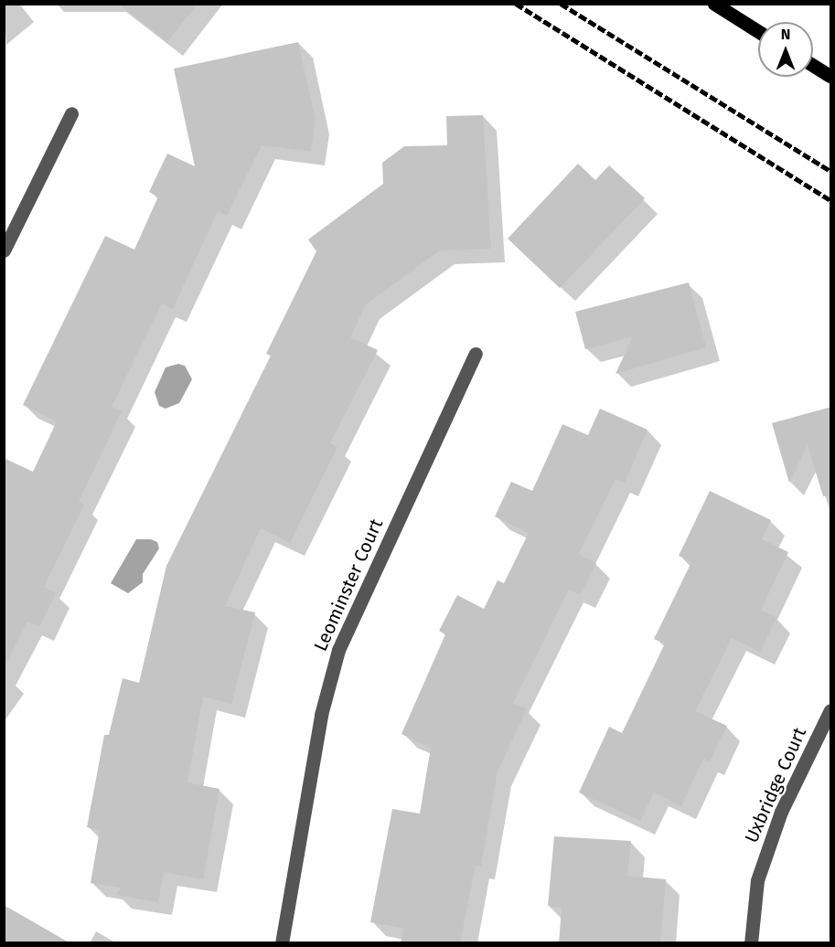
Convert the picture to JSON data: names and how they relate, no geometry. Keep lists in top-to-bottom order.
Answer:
{
  "streets": {
    "street": ["Leominster Court", "Uxbridge Court"]
  },
  "north": "top"
}
